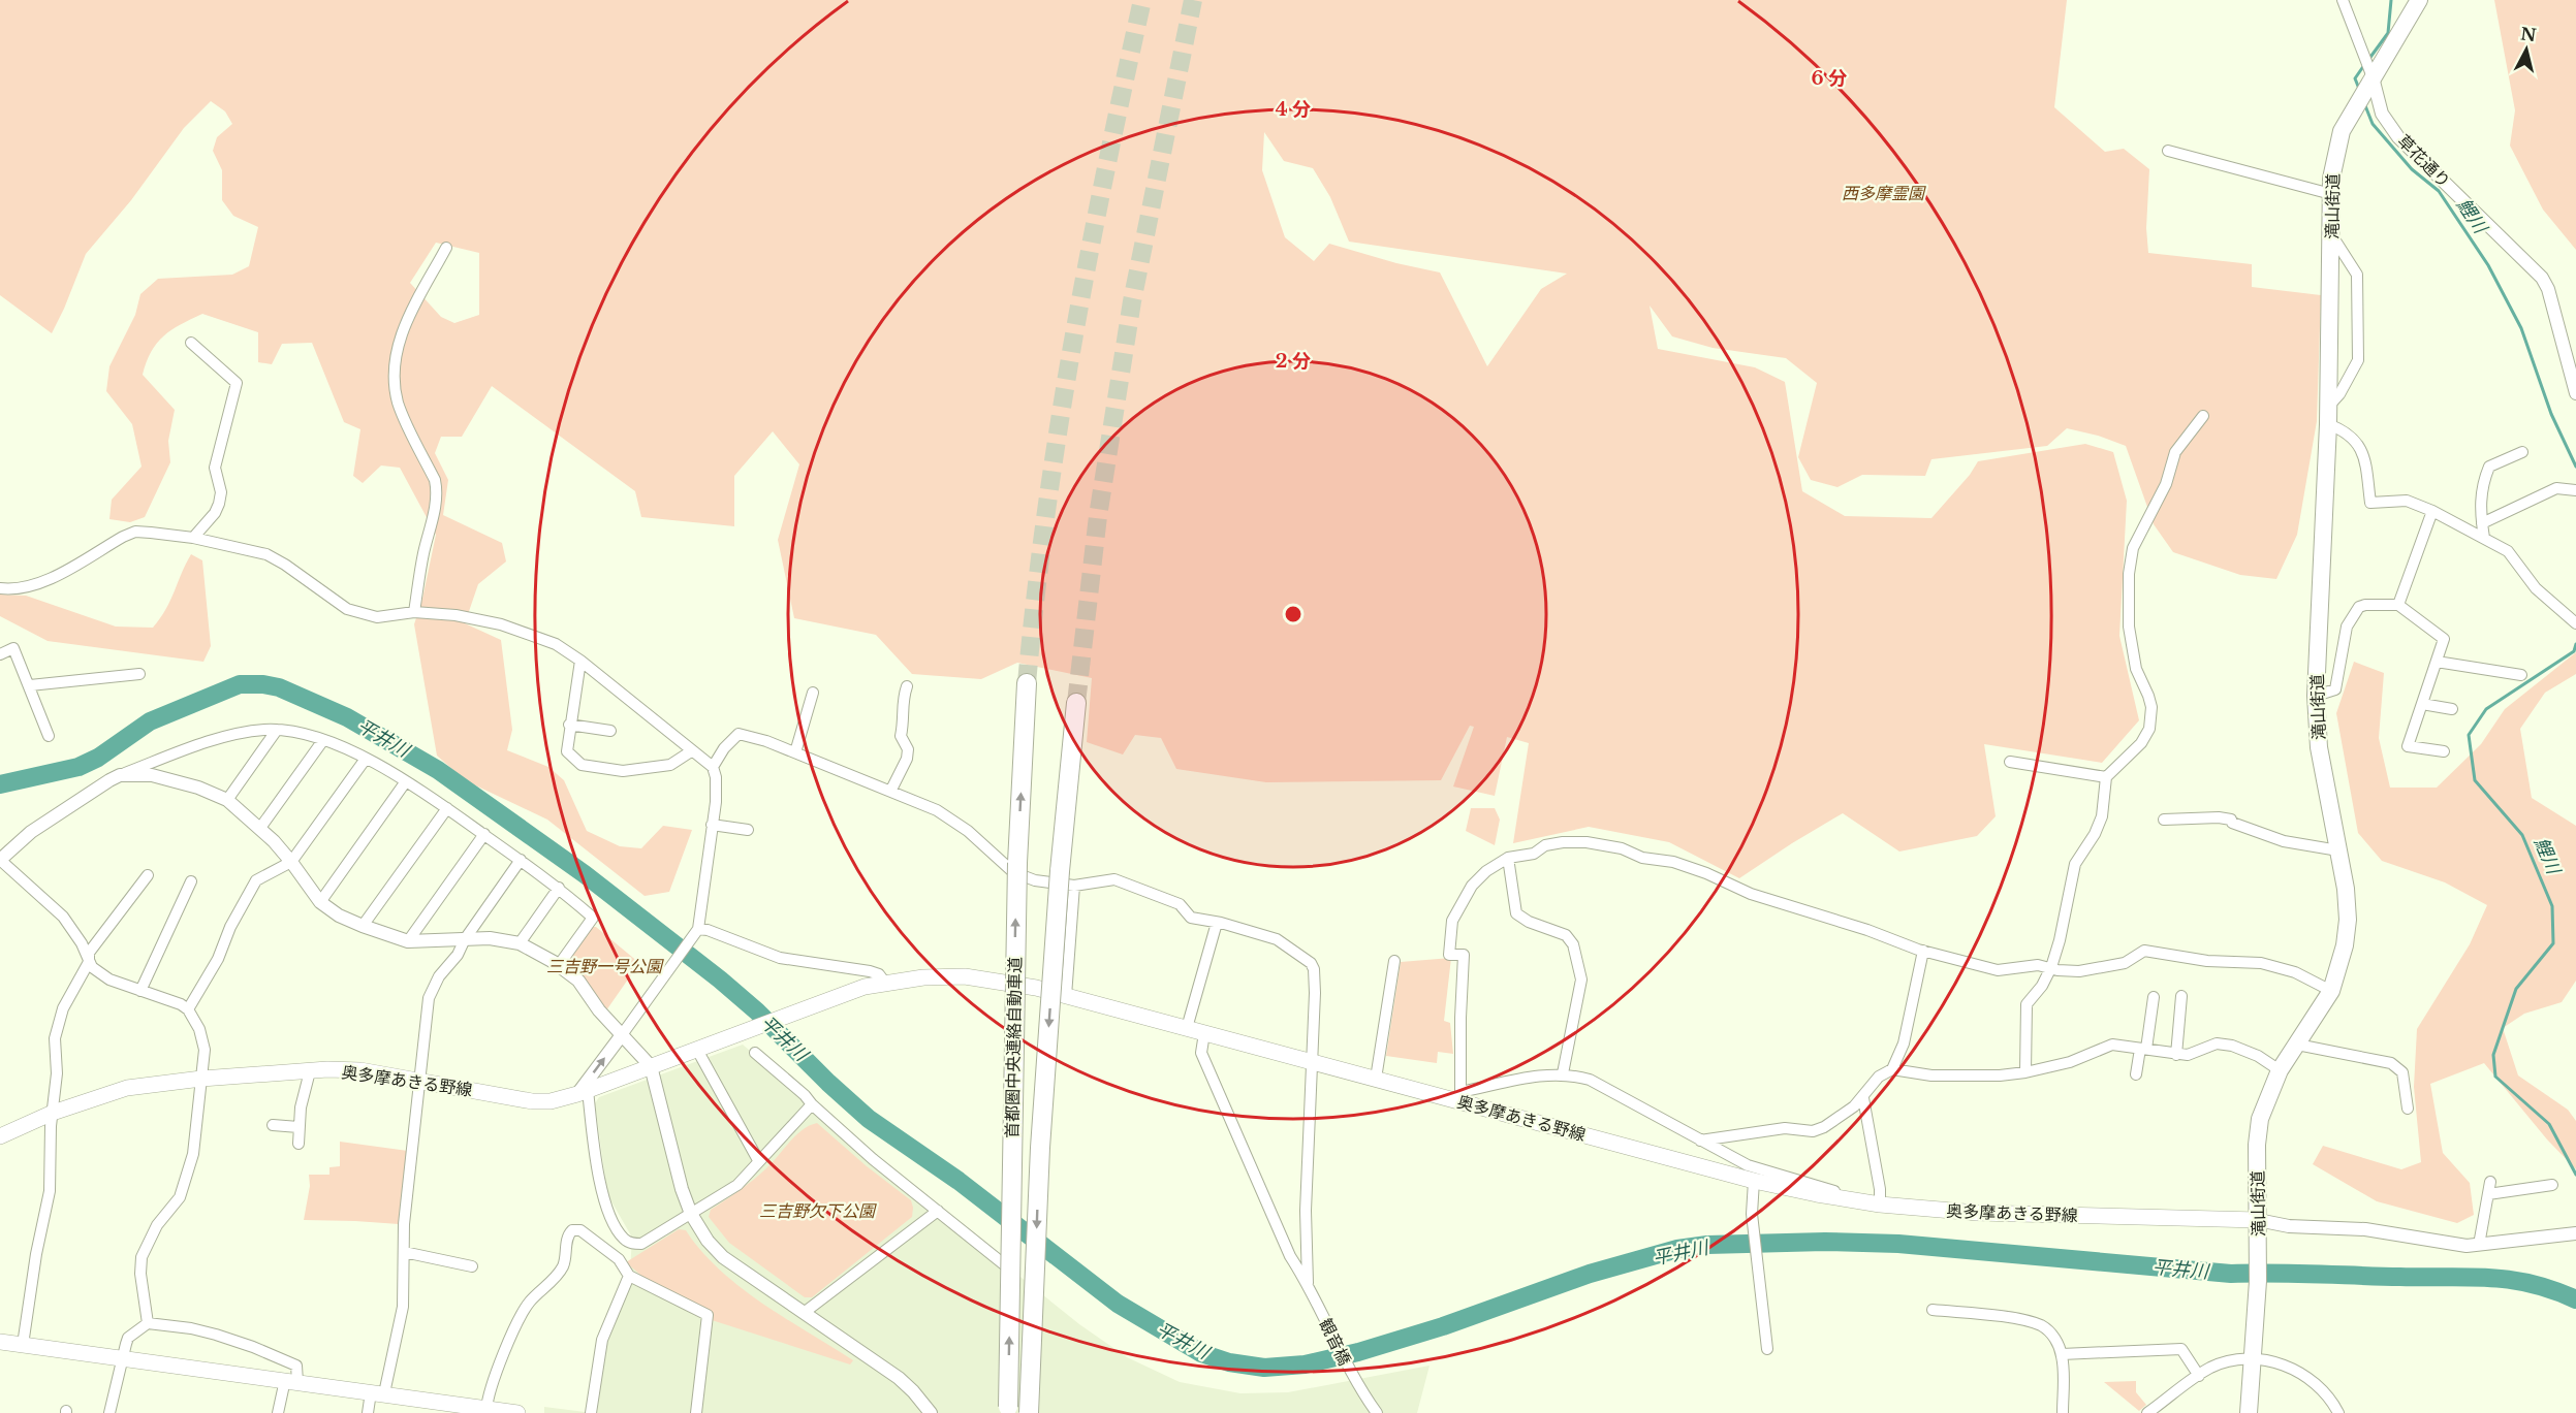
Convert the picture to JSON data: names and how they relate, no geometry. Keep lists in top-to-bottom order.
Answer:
{
  "streets": {
    "highway": ["滝山街道", "首都圏中央連絡自動車道"],
    "main road": ["奥多摩あきる野線"],
    "street": ["草花通り", "観音橋"]
  },
  "crossings": [
    ["草花通り", "滝山街道"],
    ["滝山街道", "奥多摩あきる野線"],
    ["奥多摩あきる野線", "観音橋"]
  ],
  "water": ["鯉川", "平井川"],
  "parks": ["西多摩霊園", "三吉野一号公園", "三吉野欠下公園"],
  "north": "top",
  "rings": ["6 分", "4 分", "2 分"]
}
